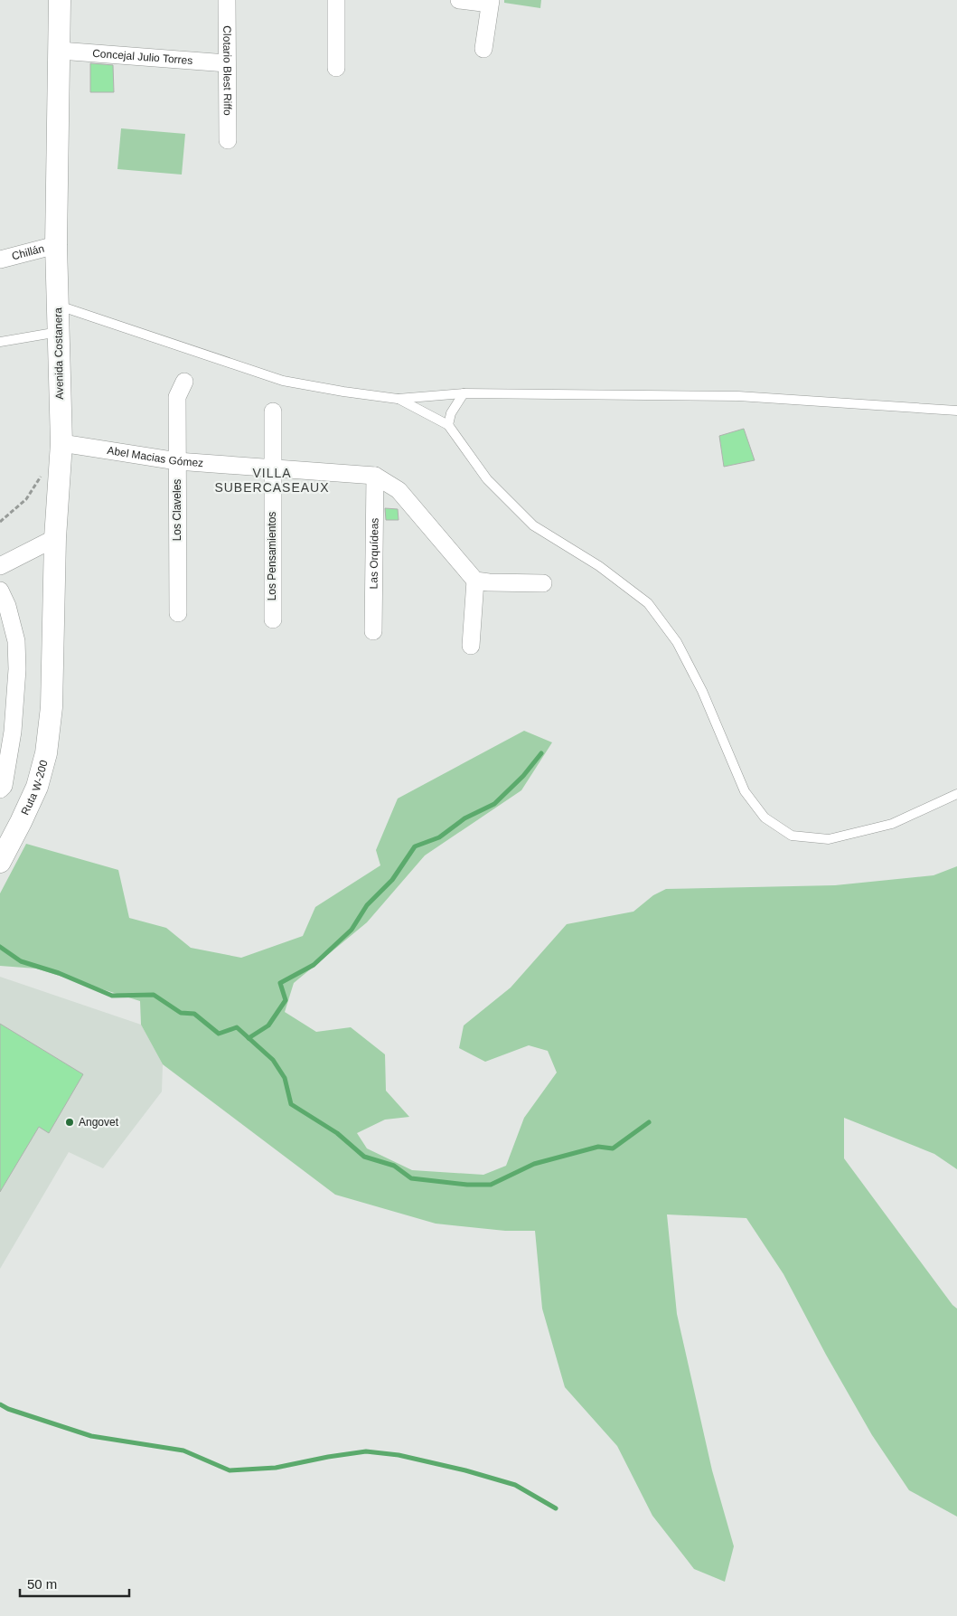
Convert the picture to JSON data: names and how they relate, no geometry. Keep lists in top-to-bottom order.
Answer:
{
  "streets": {
    "street": [
      "Concejal Julio Torres",
      "Clotario Blest Riffo",
      "Chillán",
      "Avenida Costanera",
      "Abel Macias Gómez",
      "Los Claveles",
      "Las Orquídeas",
      "Los Pensamientos",
      "Ruta W-200"
    ]
  },
  "crossings": [
    ["Concejal Julio Torres", "Clotario Blest Riffo"],
    ["Concejal Julio Torres", "Avenida Costanera"],
    ["Chillán", "Avenida Costanera"],
    ["Avenida Costanera", "Abel Macias Gómez"],
    ["Avenida Costanera", "Ruta W-200"],
    ["Abel Macias Gómez", "Los Claveles"],
    ["Abel Macias Gómez", "Las Orquídeas"],
    ["Abel Macias Gómez", "Los Pensamientos"]
  ],
  "districts": ["VILLA SUBERCASEAUX"],
  "places": ["Angovet"],
  "scale_bar": "50 m"
}
